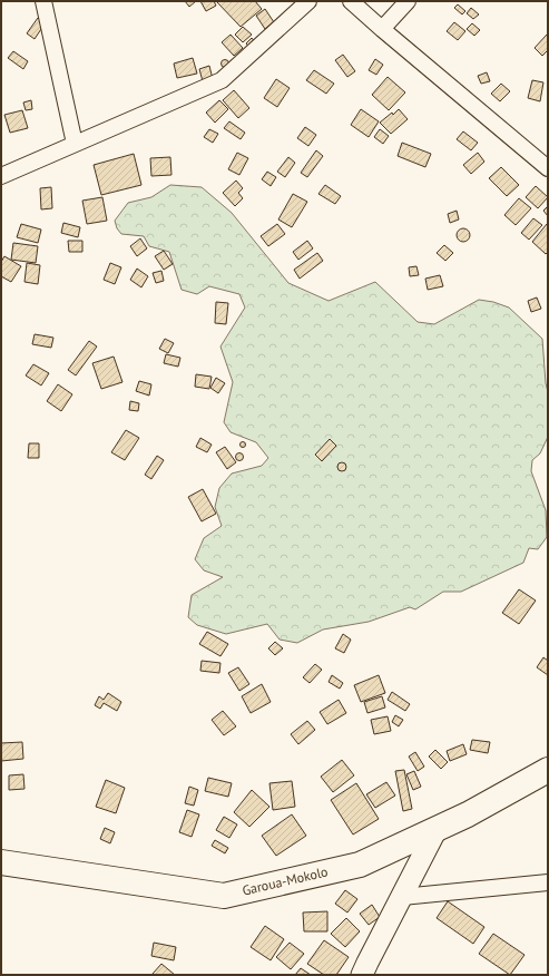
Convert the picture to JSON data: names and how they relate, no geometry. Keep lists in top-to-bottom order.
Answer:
{
  "streets": {
    "main road": ["Garoua-Mokolo"]
  }
}
